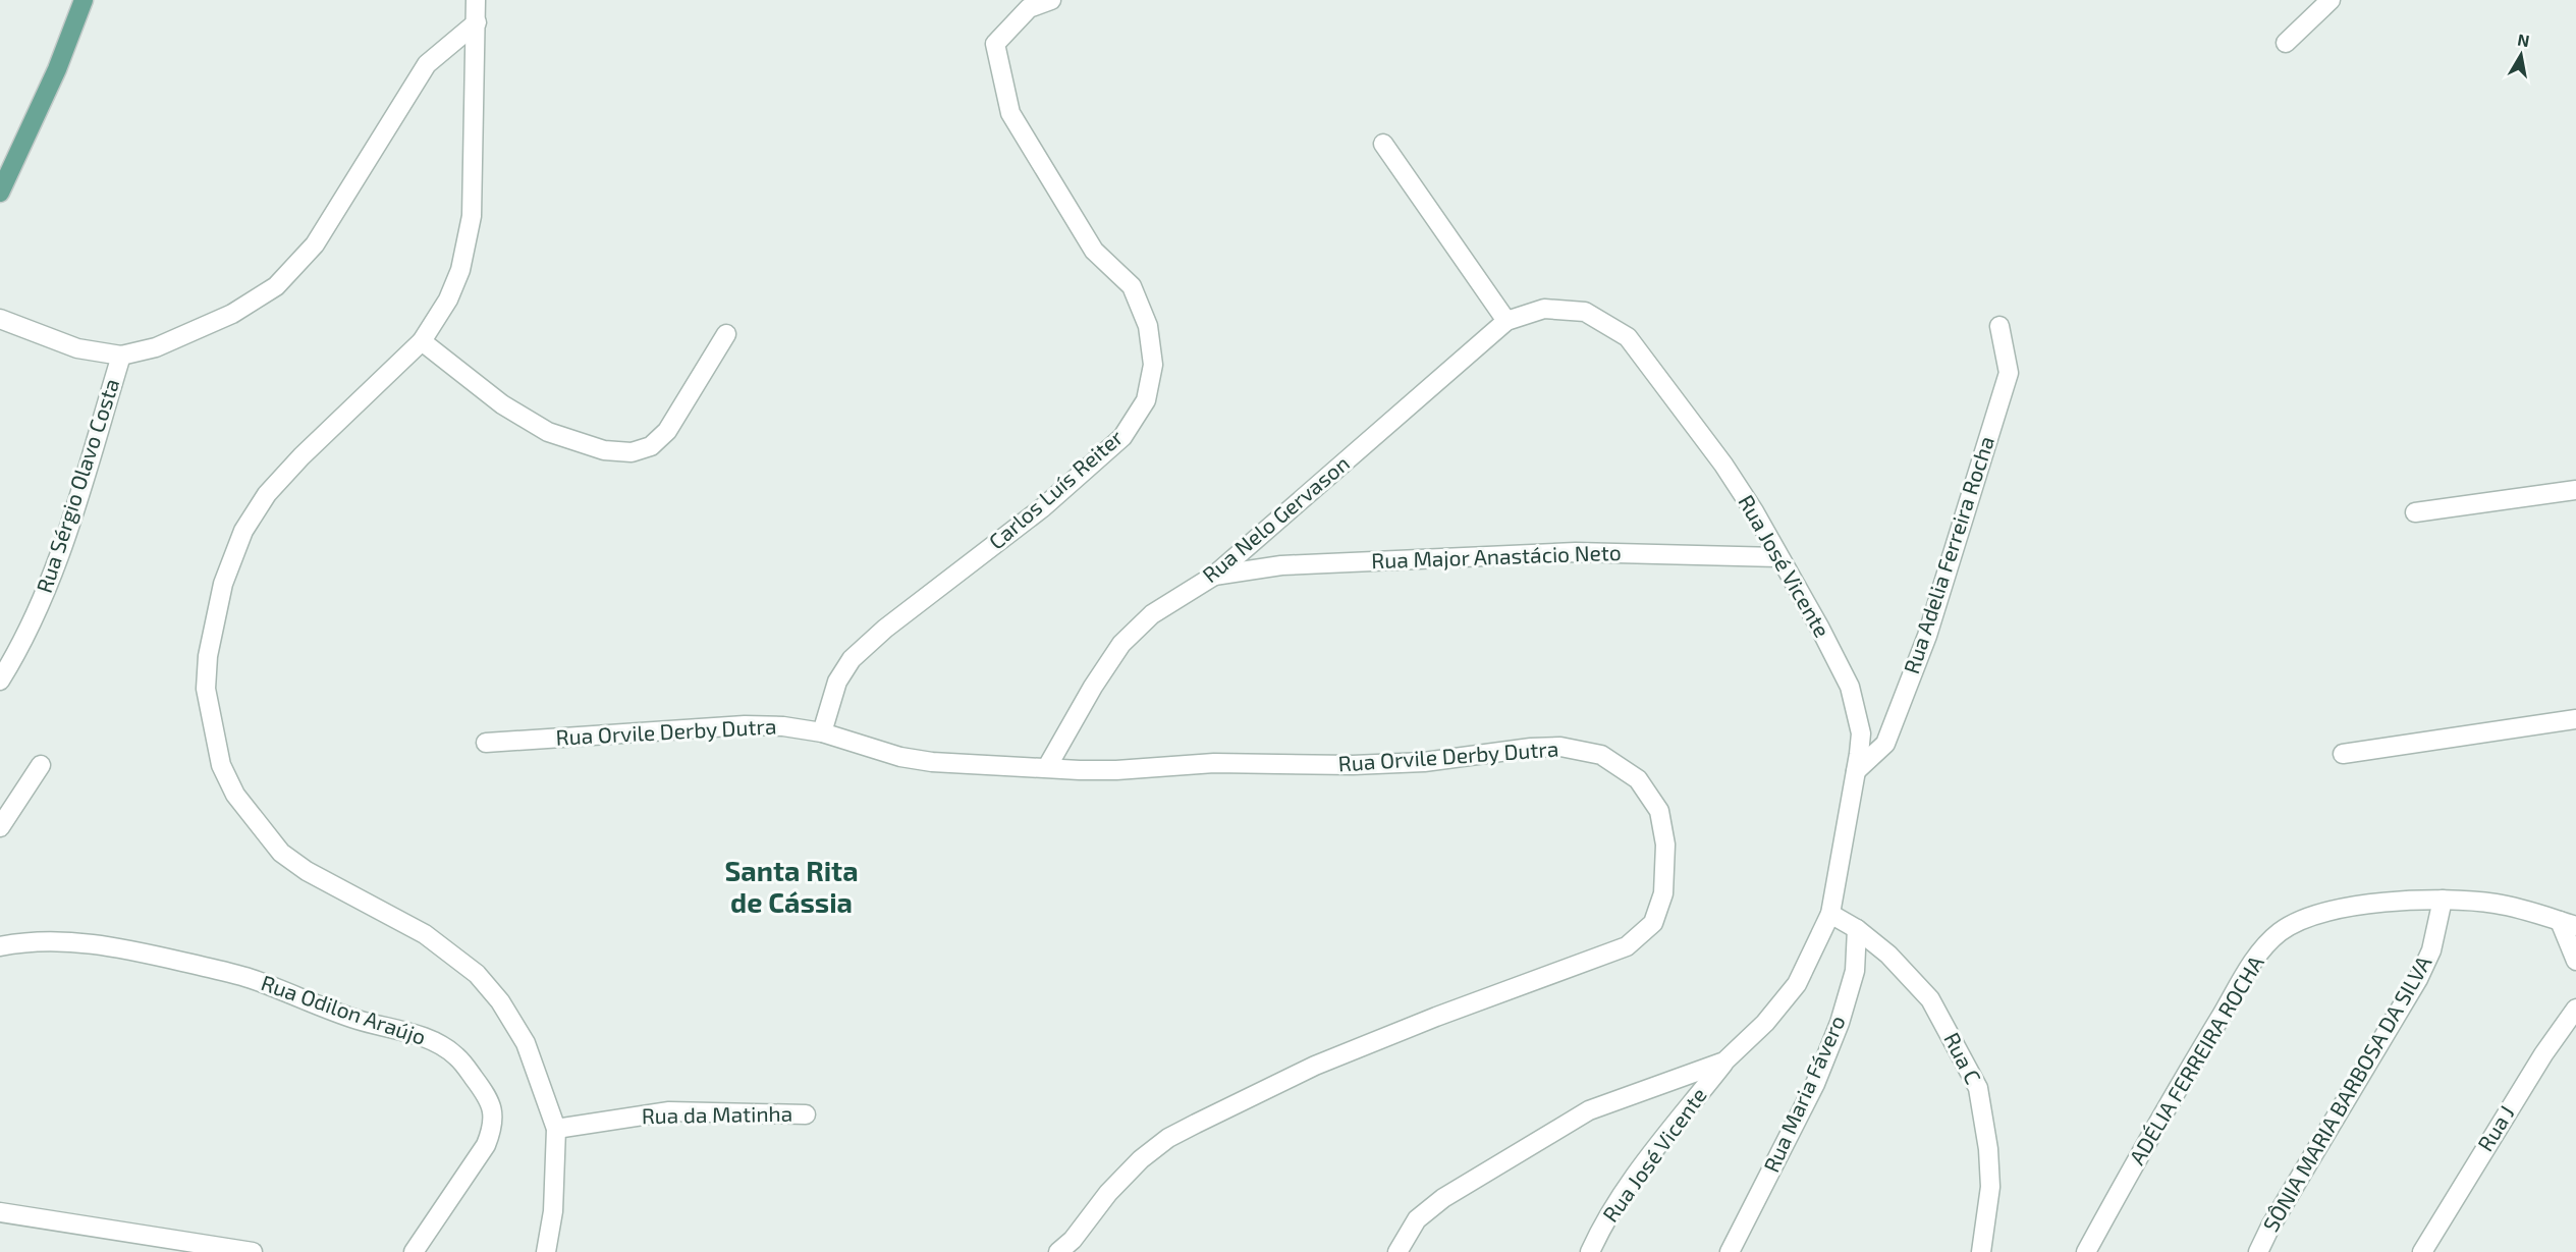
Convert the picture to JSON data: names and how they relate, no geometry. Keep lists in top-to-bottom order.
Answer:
{
  "streets": {
    "street": [
      "Rua Sérgio Olavo Costa",
      "Carlos Luís Reiter",
      "Rua Nelo Gervason",
      "Rua Adelia Ferreira Rocha",
      "Rua Major Anastácio Neto",
      "Rua José Vicente",
      "Rua Orvile Derby Dutra",
      "Rua Odilon Araújo",
      "Rua C",
      "ADÉLIA FERREIRA ROCHA",
      "Rua Maria Fávero",
      "SÔNIA MARIA BARBOSA DA SILVA",
      "Rua da Matinha",
      "Rua J"
    ]
  },
  "crossings": [
    ["Carlos Luís Reiter", "Rua Orvile Derby Dutra"],
    ["Rua Nelo Gervason", "Rua Major Anastácio Neto"],
    ["Rua Nelo Gervason", "Rua José Vicente"],
    ["Rua Nelo Gervason", "Rua Orvile Derby Dutra"],
    ["Rua Adelia Ferreira Rocha", "Rua José Vicente"],
    ["Rua Major Anastácio Neto", "Rua José Vicente"],
    ["Rua José Vicente", "Rua C"],
    ["Rua C", "Rua Maria Fávero"],
    ["ADÉLIA FERREIRA ROCHA", "SÔNIA MARIA BARBOSA DA SILVA"]
  ],
  "districts": ["Santa Rita de Cássia"],
  "north": "top"
}
